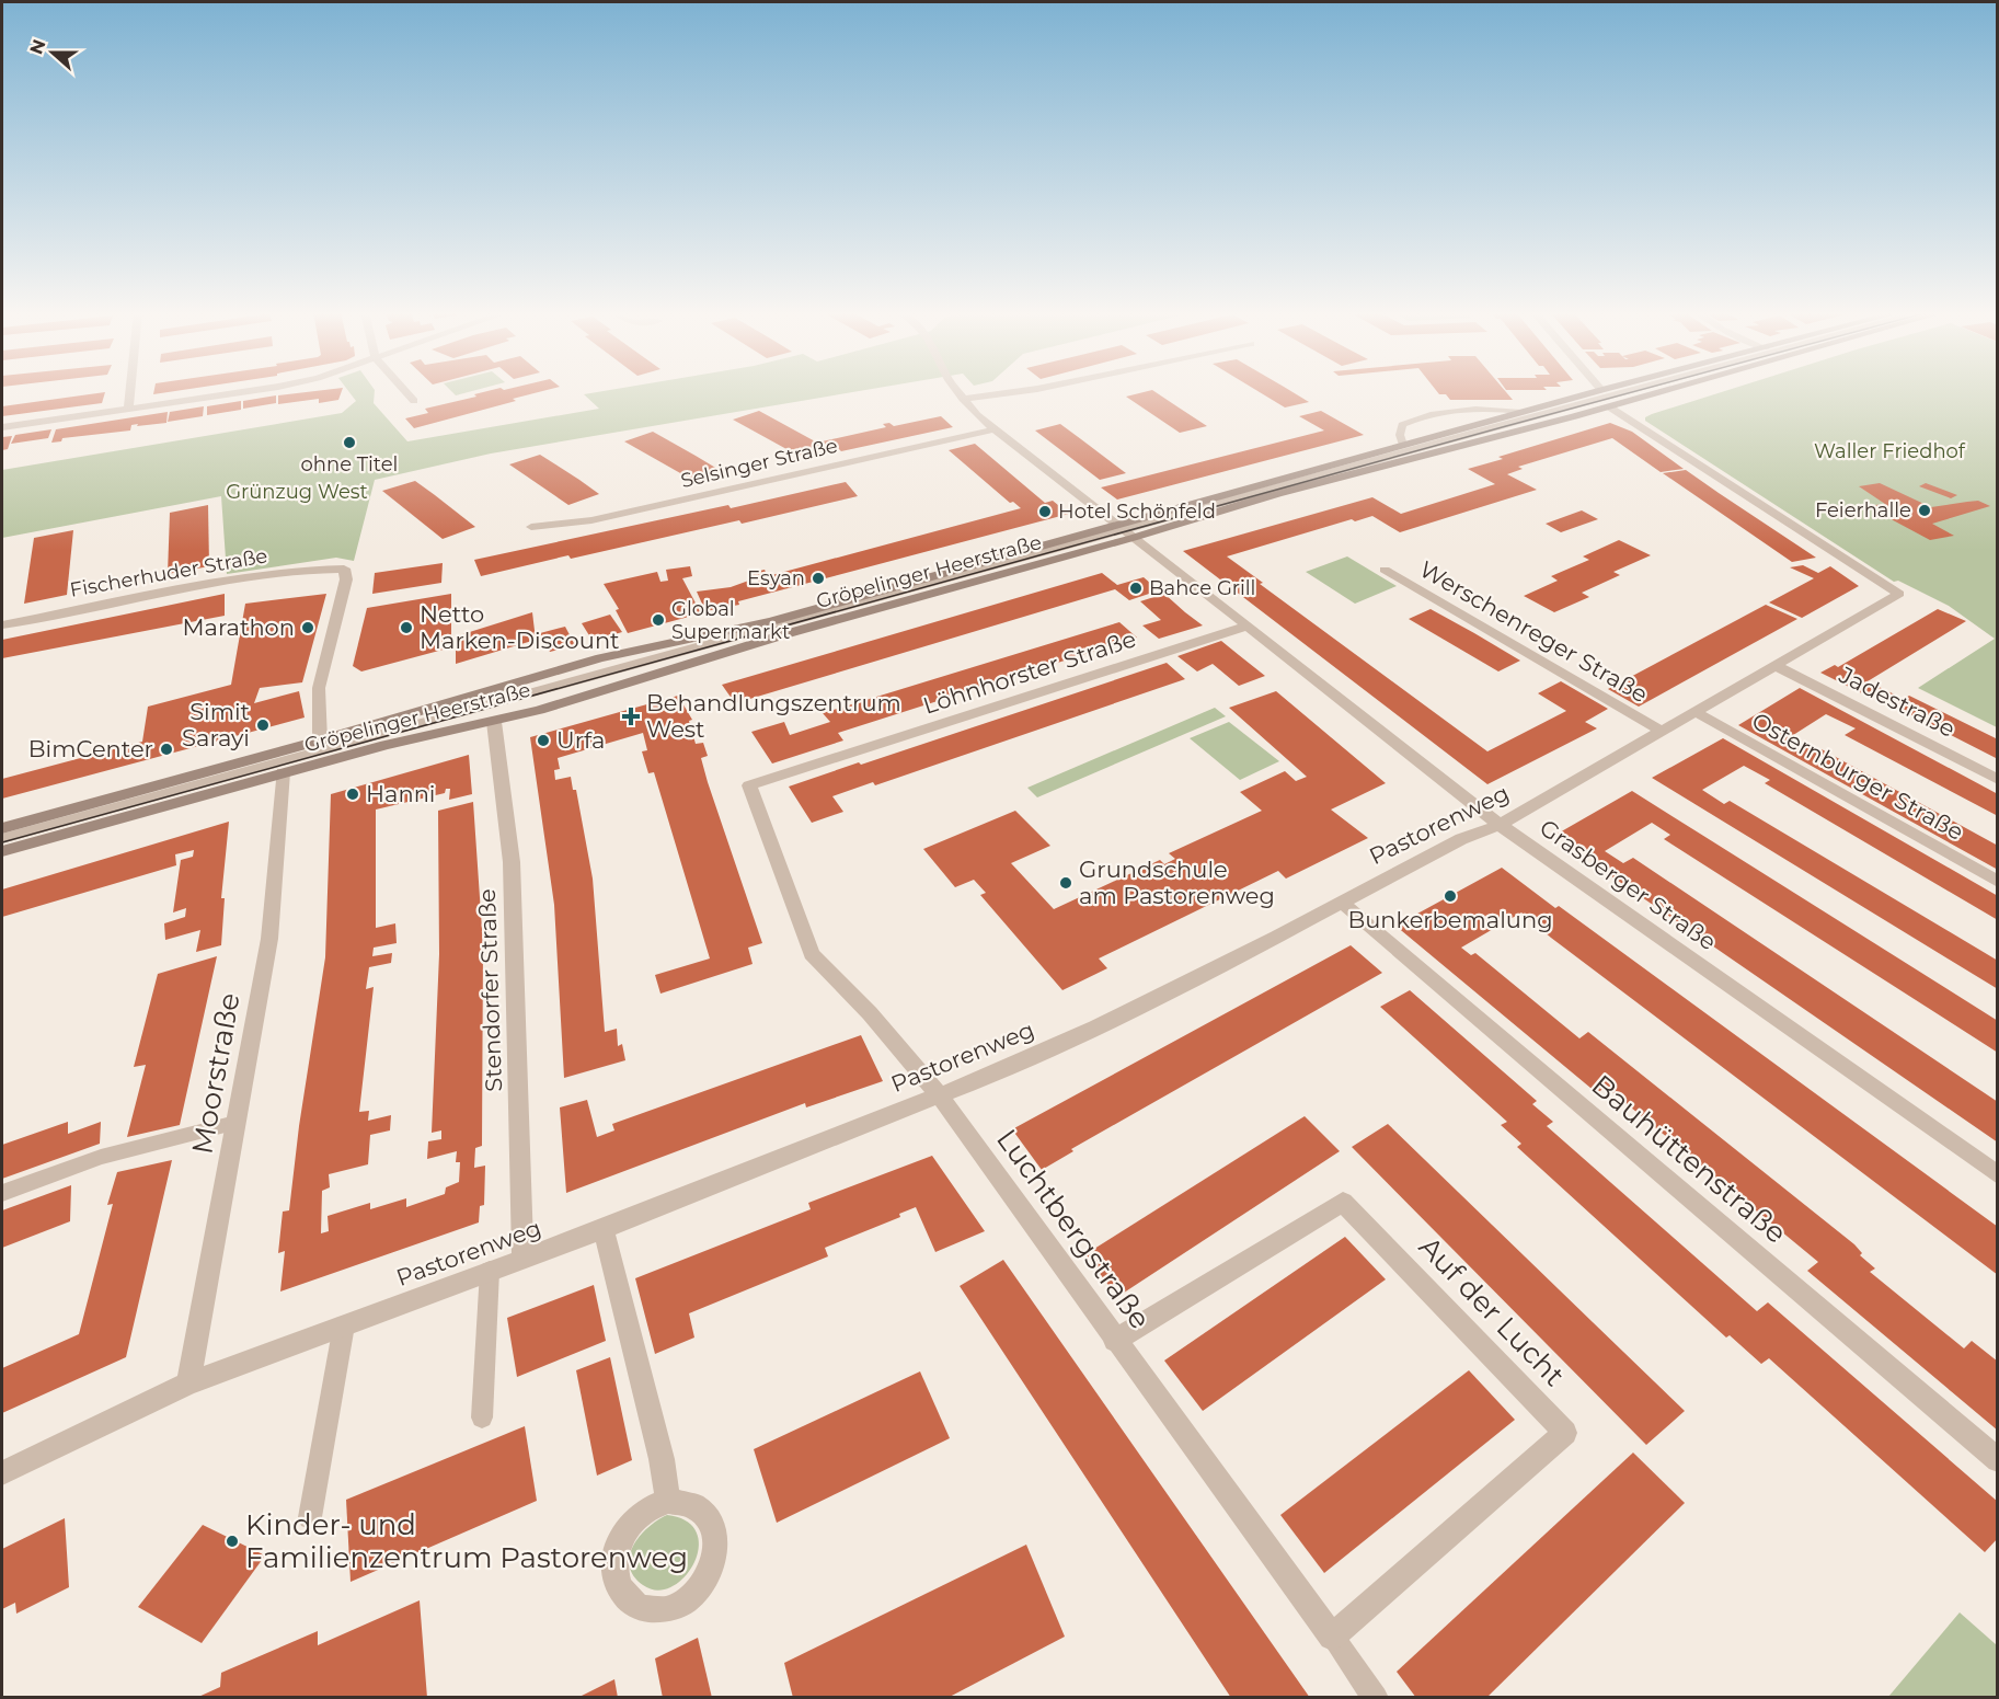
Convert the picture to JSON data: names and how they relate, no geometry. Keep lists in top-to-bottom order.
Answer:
{
  "streets": {
    "main road": ["Gröpelinger Heerstraße"],
    "street": [
      "Selsinger Straße",
      "Fischerhuder Straße",
      "Werschenreger Straße",
      "Löhnhorster Straße",
      "Jadestraße",
      "Osternburger Straße",
      "Pastorenweg",
      "Grasberger Straße",
      "Stendorfer Straße",
      "Moorstraße",
      "Bauhüttenstraße",
      "Luchtbergstraße",
      "Auf der Lucht"
    ]
  },
  "crossings": [
    ["Selsinger Straße", "Grasberger Straße"],
    ["Gröpelinger Heerstraße", "Fischerhuder Straße"],
    ["Gröpelinger Heerstraße", "Pastorenweg"],
    ["Gröpelinger Heerstraße", "Grasberger Straße"],
    ["Gröpelinger Heerstraße", "Stendorfer Straße"],
    ["Gröpelinger Heerstraße", "Moorstraße"],
    ["Werschenreger Straße", "Pastorenweg"],
    ["Löhnhorster Straße", "Grasberger Straße"],
    ["Löhnhorster Straße", "Luchtbergstraße"],
    ["Jadestraße", "Pastorenweg"],
    ["Osternburger Straße", "Pastorenweg"],
    ["Pastorenweg", "Grasberger Straße"],
    ["Pastorenweg", "Stendorfer Straße"],
    ["Pastorenweg", "Moorstraße"],
    ["Pastorenweg", "Bauhüttenstraße"],
    ["Pastorenweg", "Luchtbergstraße"],
    ["Luchtbergstraße", "Auf der Lucht"]
  ],
  "parks": ["Waller Friedhof", "Grünzug West"],
  "places": {
    "other": [
      "ohne Titel",
      "Feierhalle",
      "Hotel Schönfeld",
      "Esyan",
      "Bahce Grill",
      "Global Supermarkt",
      "Marathon",
      "Netto Marken-Discount",
      "Simit Sarayi",
      "Urfa",
      "BimCenter",
      "Hanni",
      "Grundschule am Pastorenweg",
      "Bunkerbemalung",
      "Kinder- und Familienzentrum Pastorenweg"
    ],
    "health": ["Behandlungszentrum West"]
  },
  "north": "left"
}
